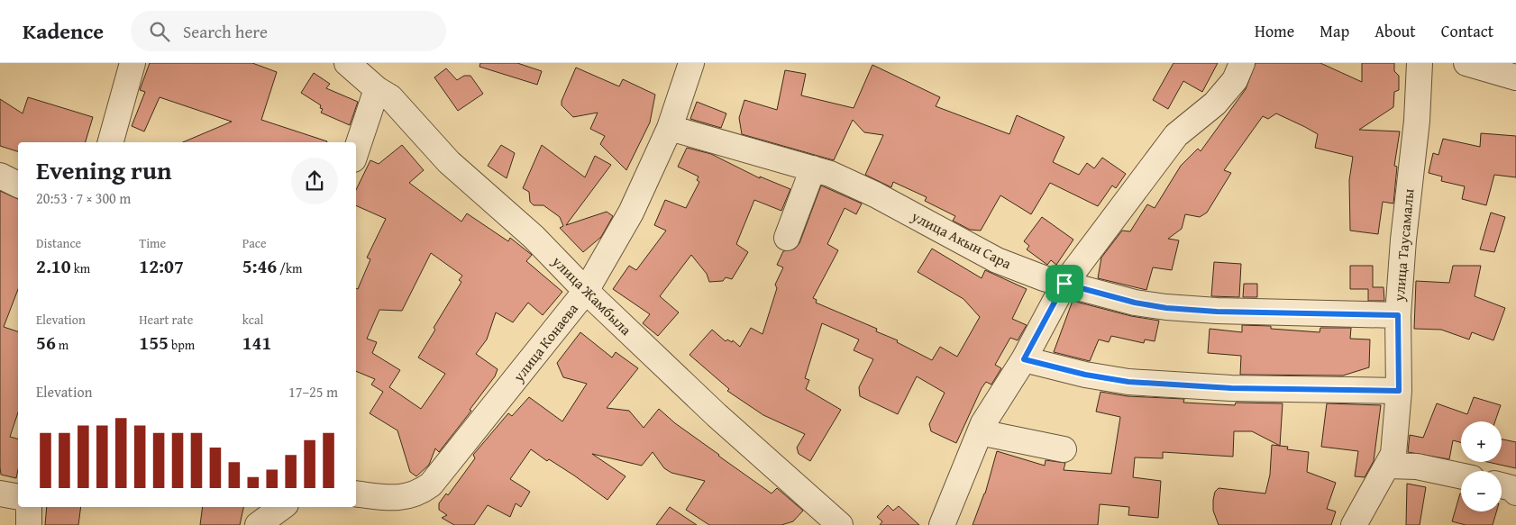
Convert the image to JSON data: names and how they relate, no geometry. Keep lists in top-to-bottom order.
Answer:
{
  "streets": {
    "street": [
      "улица Акын Сара",
      "улица Таусамалы",
      "улица Жамбыла",
      "улица Конаева"
    ]
  },
  "crossings": [
    ["улица Акын Сара", "улица Таусамалы"],
    ["улица Акын Сара", "улица Конаева"],
    ["улица Жамбыла", "улица Конаева"]
  ],
  "page": {
    "header": "Kadence",
    "search": "Search here",
    "nav": [
      "Home",
      "Map",
      "About",
      "Contact"
    ],
    "heading": ["Evening run", "20:53 · 7 × 300 m"],
    "stats": [
      ["Distance", "2.10 km"],
      ["Time", "12:07"],
      ["Pace", "5:46 /km"],
      ["Elevation", "56 m"],
      ["Heart rate", "155 bpm"],
      ["kcal", "141"]
    ],
    "chart": ["Elevation", "17–25 m"],
    "map_buttons": ["+", "−"]
  }
}
